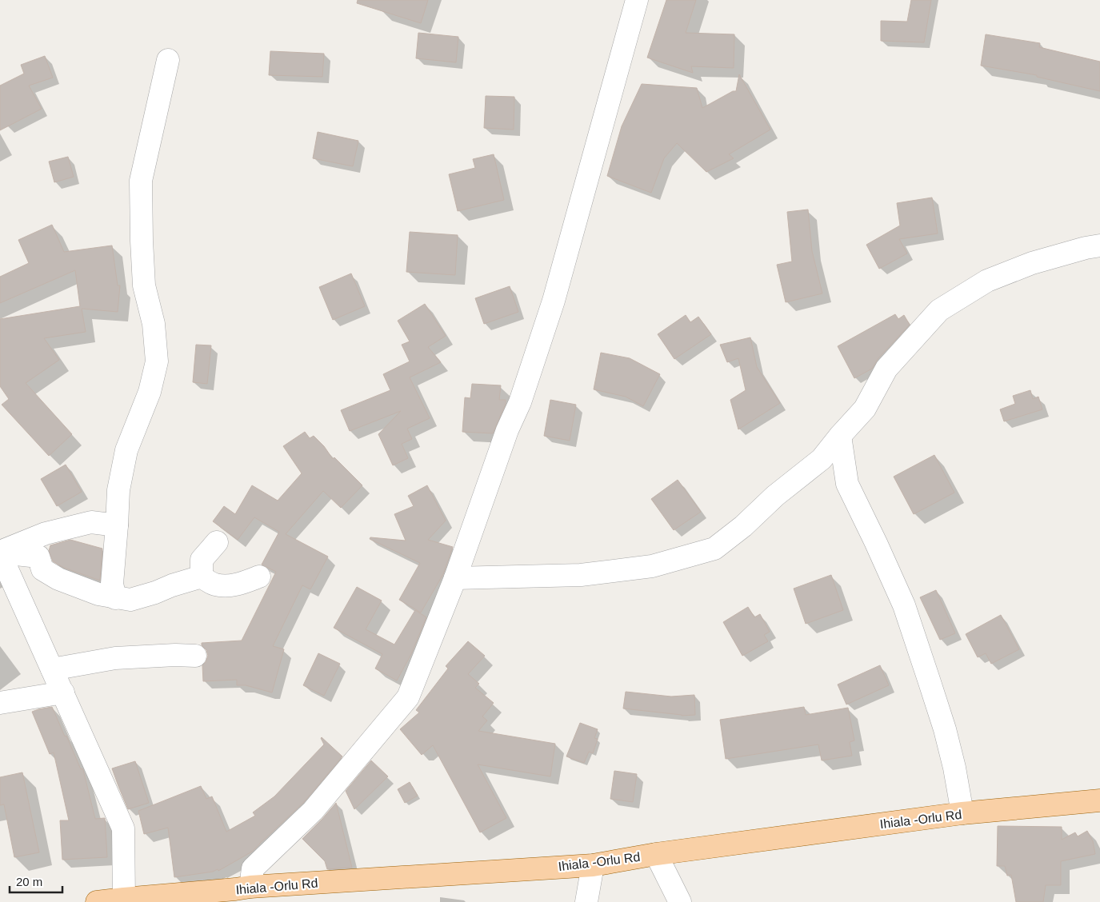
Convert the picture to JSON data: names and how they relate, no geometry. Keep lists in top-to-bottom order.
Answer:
{
  "streets": {
    "main road": ["Ihiala -Orlu Rd"]
  },
  "scale_bar": "20 m"
}
